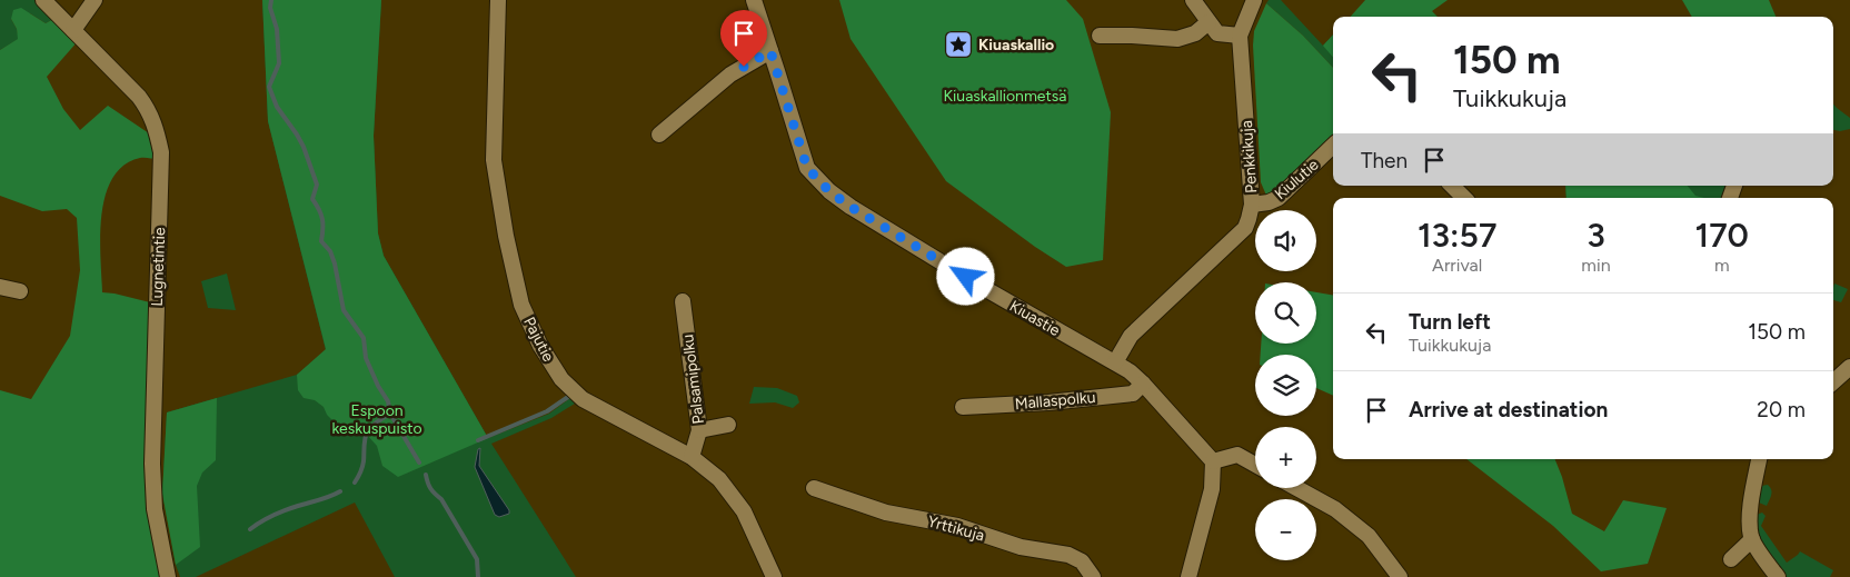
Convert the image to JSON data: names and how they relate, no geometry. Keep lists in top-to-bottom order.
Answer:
{
  "streets": {
    "street": [
      "Penkkikuja",
      "Kiulutie",
      "Lugnetintie",
      "Kiuastie",
      "Pajutie",
      "Palsamipolku",
      "Mallaspolku",
      "Yrttikuja"
    ]
  },
  "crossings": [
    ["Penkkikuja", "Kiulutie"],
    ["Penkkikuja", "Kiuastie"],
    ["Kiuastie", "Mallaspolku"],
    ["Pajutie", "Palsamipolku"]
  ],
  "parks": ["Kiuaskallionmetsä", "Espoon keskuspuisto"],
  "places": {
    "place": ["Kiuaskallio"]
  },
  "page": {
    "turn": ["150 m", "Tuikkukuja"],
    "then": "Then",
    "eta": [
      "13:57",
      "Arrival",
      "3",
      "min",
      "170",
      "m"
    ],
    "map_buttons": ["+", "−"],
    "list": [
      {
        "name": "Turn left",
        "note": "Tuikkukuja",
        "value": "150 m"
      },
      {
        "name": "Arrive at destination",
        "value": "20 m"
      }
    ]
  }
}
